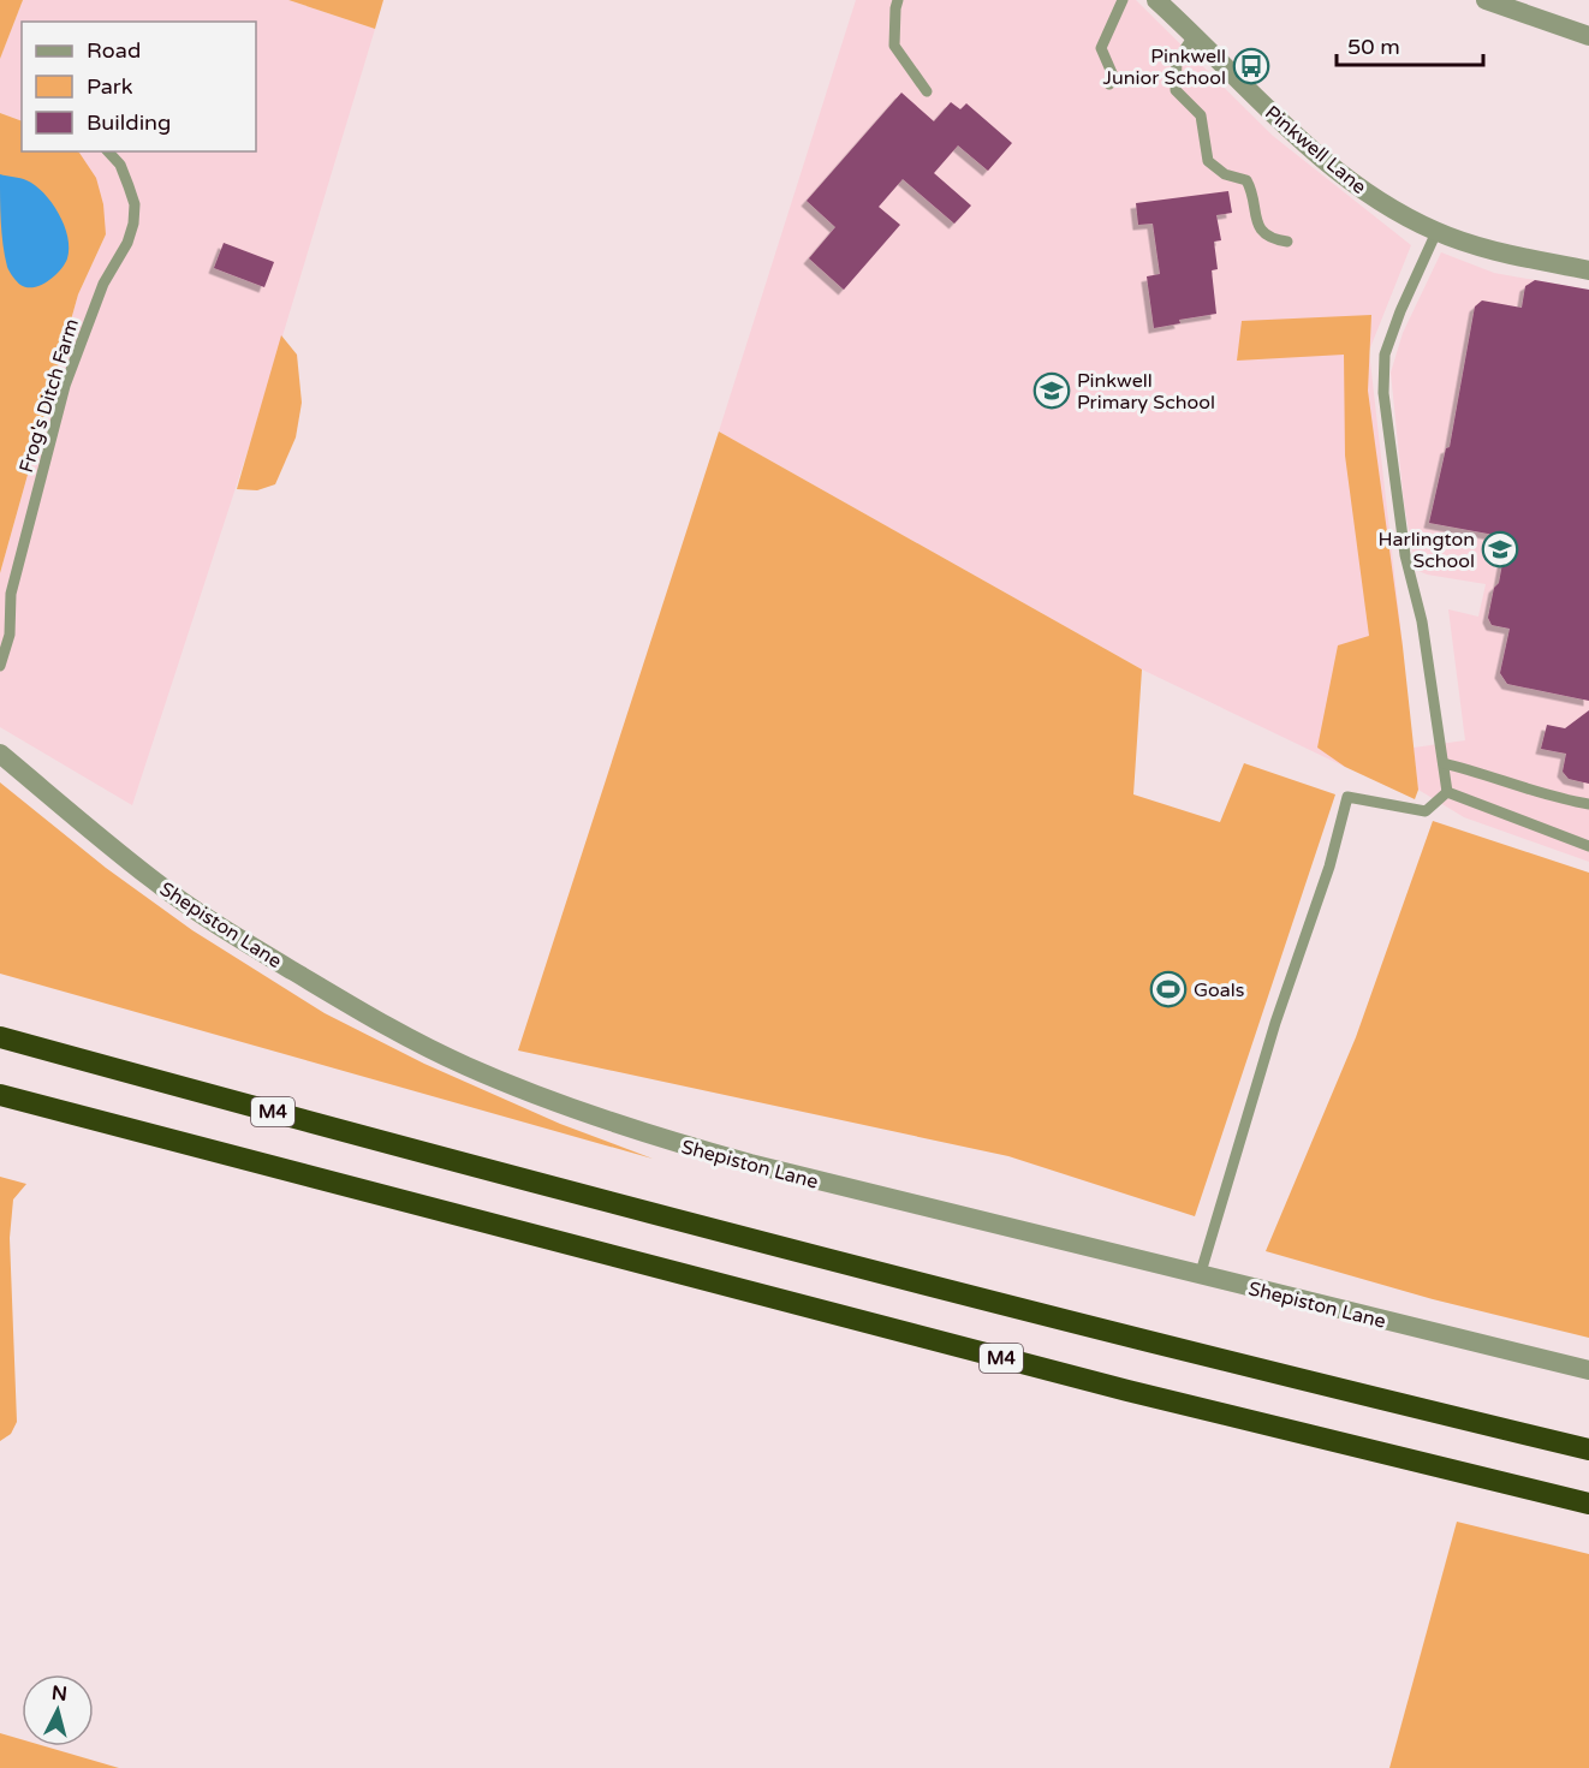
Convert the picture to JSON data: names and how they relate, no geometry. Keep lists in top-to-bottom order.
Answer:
{
  "streets": {
    "highway": ["M4"],
    "street": ["Pinkwell Lane", "Shepiston Lane"],
    "lane": ["Frog's Ditch Farm"]
  },
  "places": {
    "bus stop": ["Pinkwell Junior School"],
    "school or university": ["Pinkwell Primary School", "Harlington School"],
    "sports": ["Goals"]
  },
  "legend": ["Road", "Park", "Building"],
  "scale_bar": "50 m",
  "north": "top"
}
